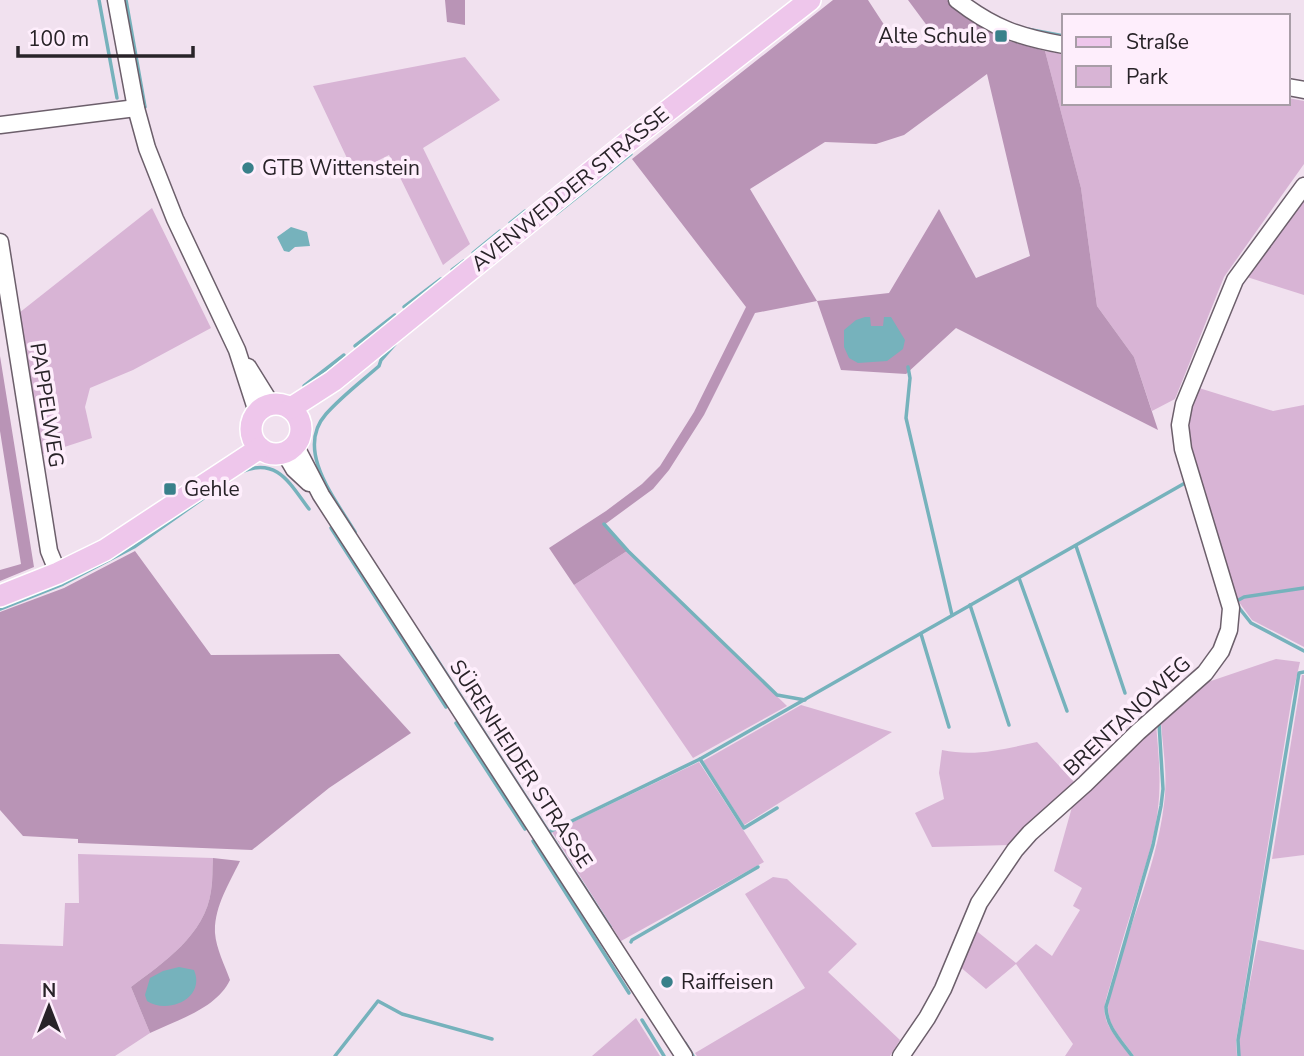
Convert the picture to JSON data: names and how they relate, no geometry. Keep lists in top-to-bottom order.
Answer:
{
  "streets": {
    "main road": ["AVENWEDDER STRASSE"],
    "street": ["PAPPELWEG", "BRENTANOWEG", "SÜRENHEIDER STRASSE"]
  },
  "places": {
    "transit": ["Alte Schule", "Gehle"],
    "other": ["GTB Wittenstein", "Raiffeisen"]
  },
  "legend": ["Straße", "Park"],
  "scale_bar": "100 m",
  "north": "top"
}
